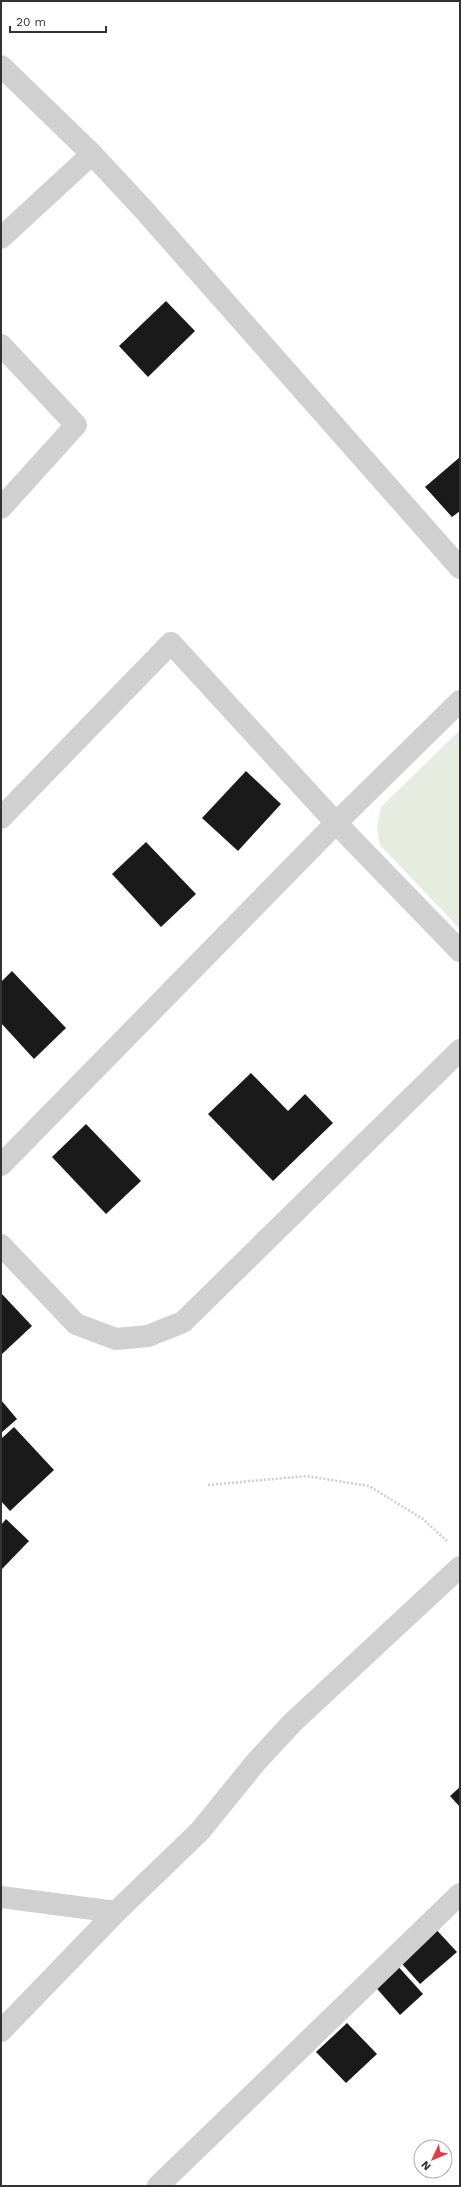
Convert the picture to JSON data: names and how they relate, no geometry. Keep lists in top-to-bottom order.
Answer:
{
  "scale_bar": "20 m",
  "north": "bottom left"
}
